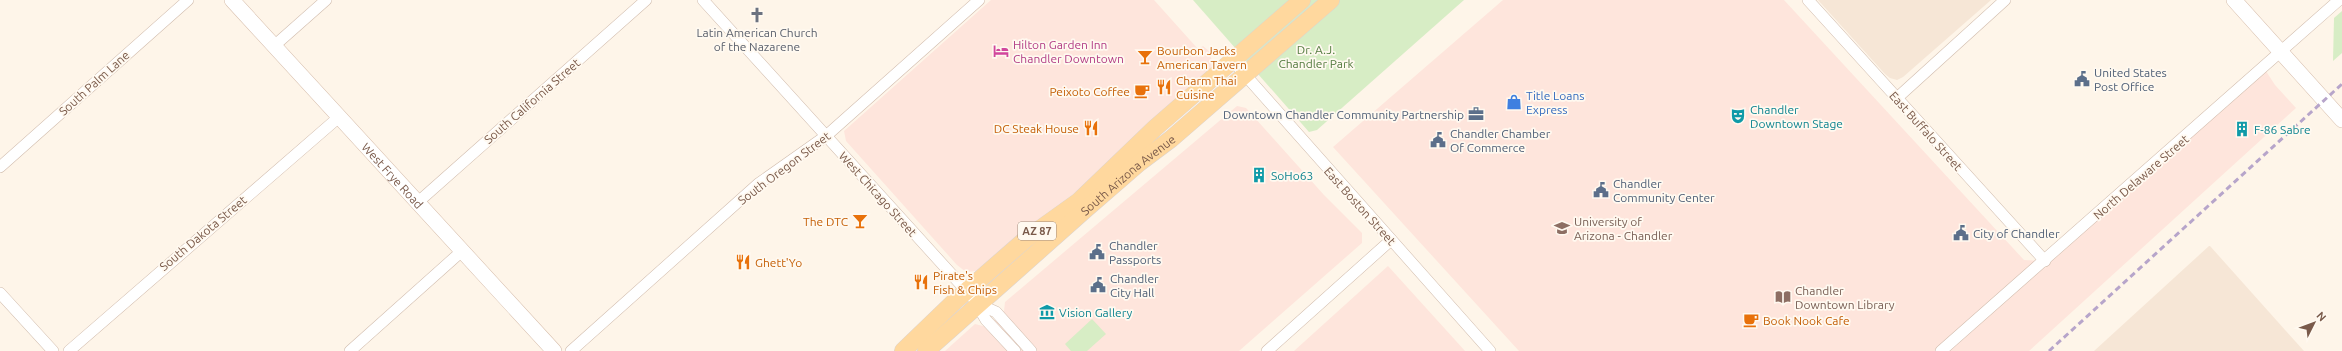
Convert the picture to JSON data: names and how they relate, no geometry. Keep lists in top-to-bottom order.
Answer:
{
  "streets": {
    "main road": ["South Arizona Avenue", "AZ 87"],
    "street": [
      "South Palm Lane",
      "South California Street",
      "East Buffalo Street",
      "South Oregon Street",
      "West Frye Road",
      "North Delaware Street",
      "West Chicago Street",
      "East Boston Street",
      "South Dakota Street"
    ]
  },
  "crossings": [
    ["South California Street", "West Frye Road"],
    ["East Buffalo Street", "North Delaware Street"],
    ["South Oregon Street", "West Chicago Street"],
    ["South Arizona Avenue", "West Chicago Street"],
    ["South Arizona Avenue", "East Boston Street"],
    ["West Frye Road", "South Dakota Street"]
  ],
  "parks": ["Dr. A.J. Chandler Park"],
  "places": {
    "church": ["Latin American Church of the Nazarene"],
    "hotel": ["Hilton Garden Inn Chandler Downtown"],
    "bar": ["Bourbon Jacks American Tavern", "The DTC"],
    "public building": [
      "United States Post Office",
      "Chandler Chamber Of Commerce",
      "Chandler Community Center",
      "City of Chandler",
      "Chandler Passports",
      "Chandler City Hall"
    ],
    "restaurant": [
      "Charm Thai Cuisine",
      "DC Steak House",
      "Ghett'Yo",
      "Pirate's Fish & Chips"
    ],
    "cafe": ["Peixoto Coffee", "Book Nook Cafe"],
    "shop": ["Title Loans Express"],
    "office": ["Downtown Chandler Community Partnership"],
    "theatre": ["Chandler Downtown Stage"],
    "building": ["F-86 Sabre", "SoHo63"],
    "school or university": ["University of Arizona - Chandler"],
    "library": ["Chandler Downtown Library"],
    "museum": ["Vision Gallery"]
  },
  "north": "top right"
}
